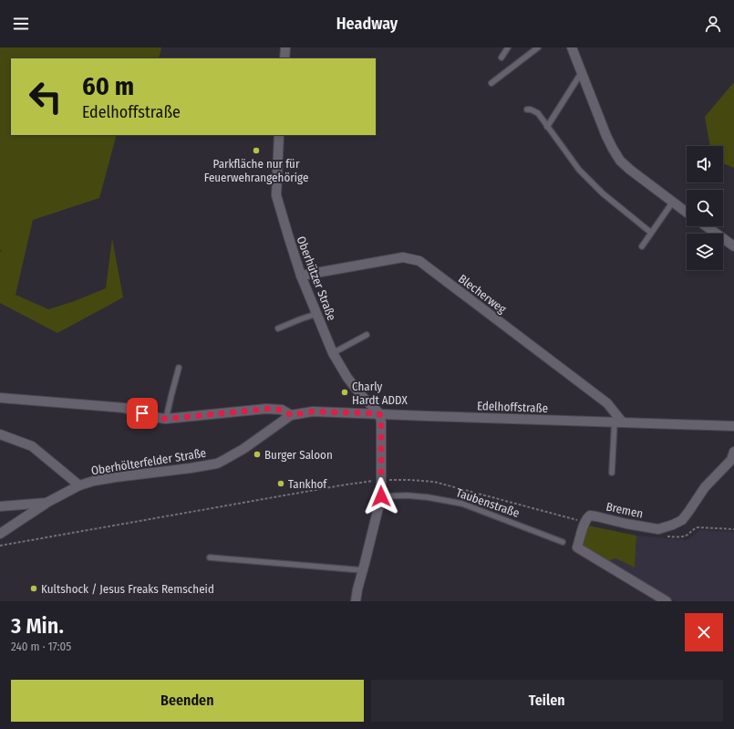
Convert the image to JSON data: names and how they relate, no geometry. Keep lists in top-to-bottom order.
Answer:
{
  "streets": {
    "street": [
      "Oberhützer Straße",
      "Blecherweg",
      "Edelhoffstraße",
      "Oberhölterfelder Straße",
      "Bremen"
    ],
    "lane": ["Taubenstraße"]
  },
  "crossings": [
    ["Oberhützer Straße", "Blecherweg"],
    ["Oberhützer Straße", "Edelhoffstraße"],
    ["Blecherweg", "Edelhoffstraße"],
    ["Edelhoffstraße", "Oberhölterfelder Straße"]
  ],
  "places": [
    "Parkfläche nur für Feuerwehrangehörige",
    "Charly Hardt ADDX",
    "Burger Saloon",
    "Tankhof",
    "Kultshock / Jesus Freaks Remscheid"
  ],
  "page": {
    "header": "Headway",
    "turn": ["60 m", "Edelhoffstraße"],
    "heading": ["3 Min.", "240 m · 17:05"],
    "buttons": ["Beenden", "Teilen"]
  }
}
